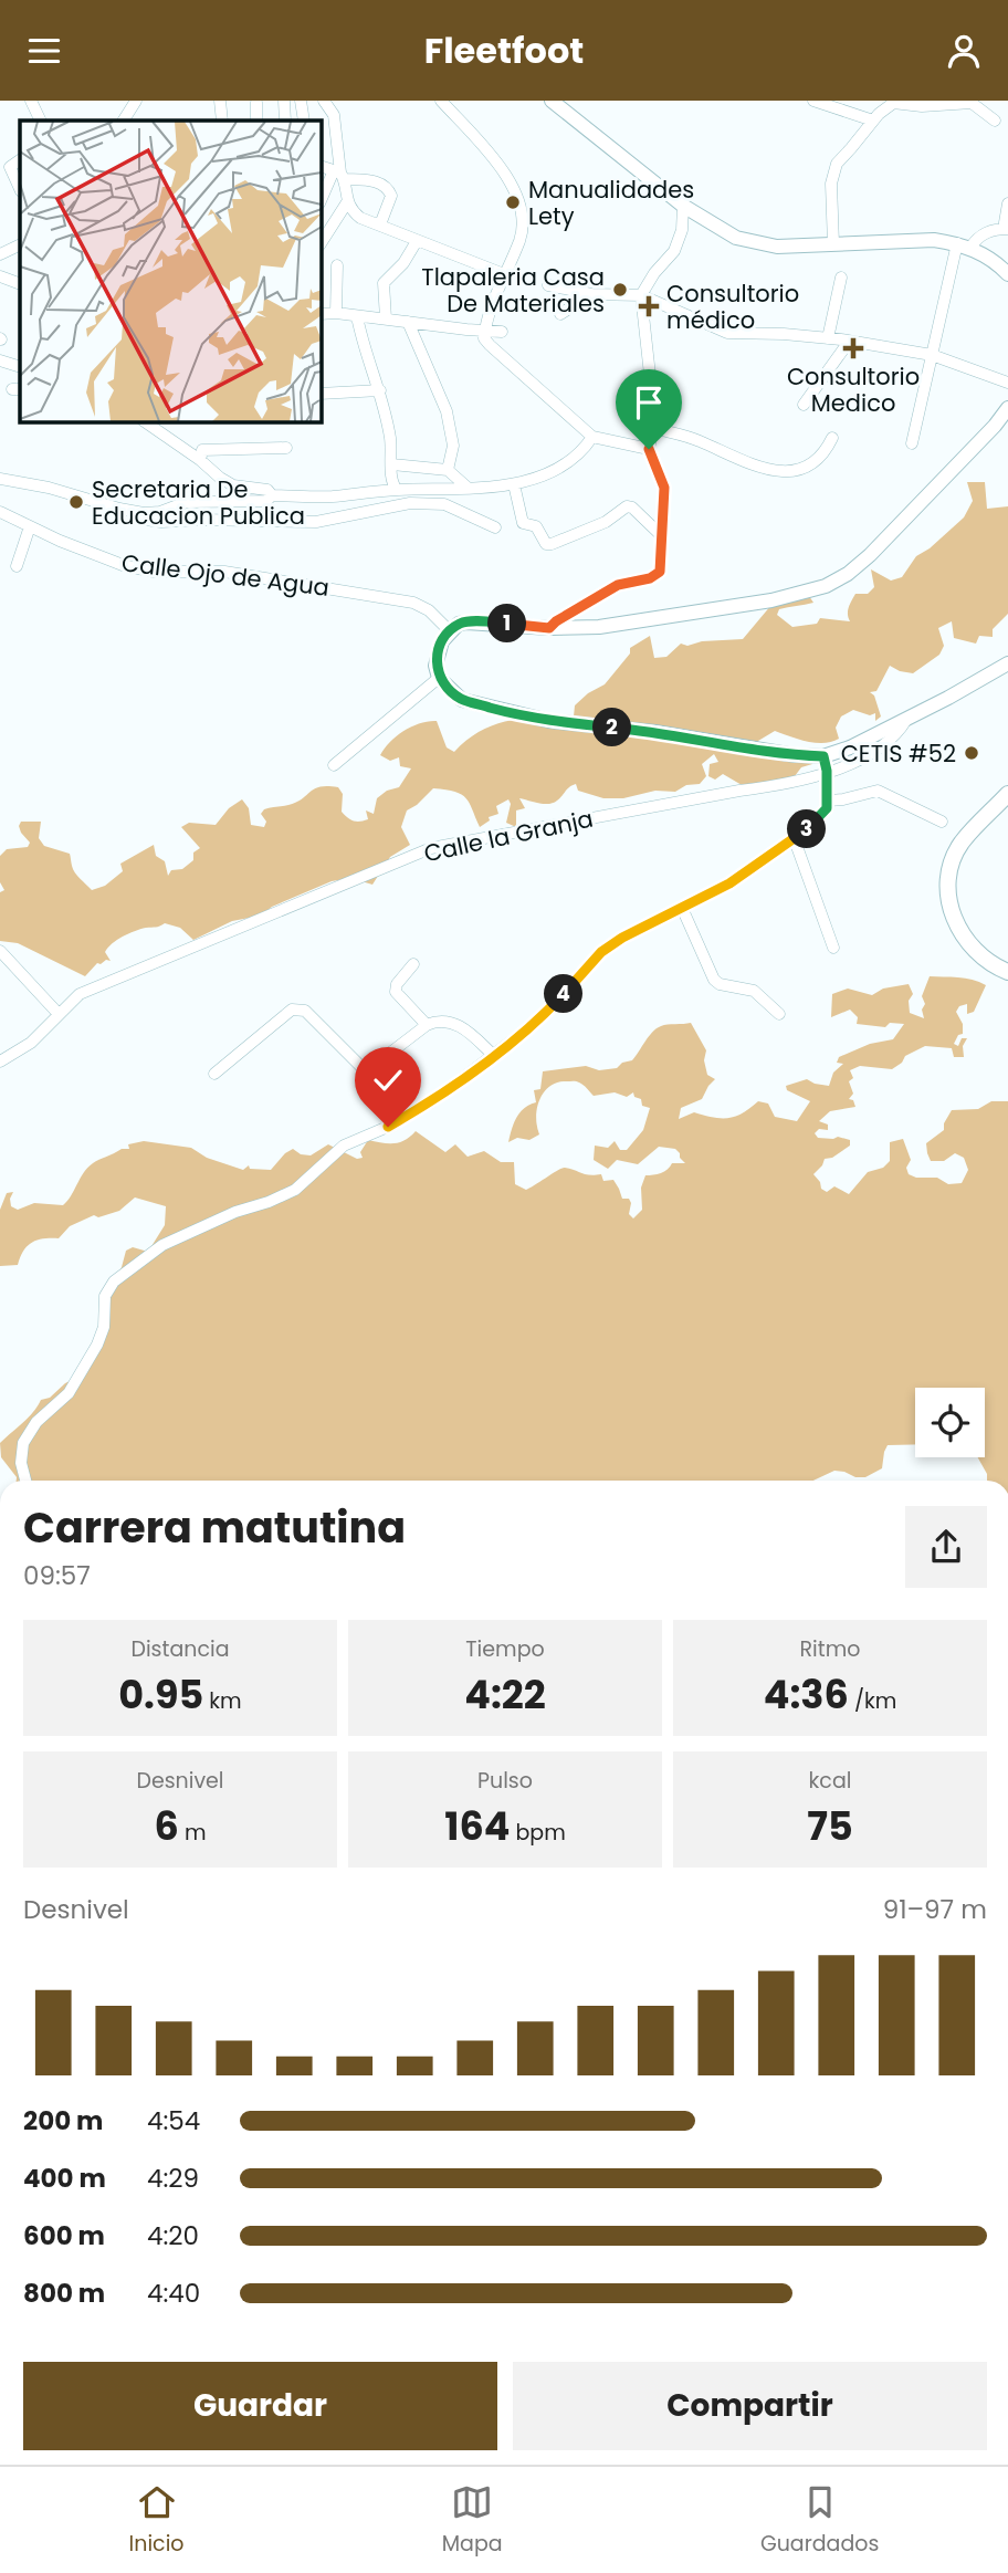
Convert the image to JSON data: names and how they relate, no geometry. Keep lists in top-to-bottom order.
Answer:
{
  "streets": {
    "street": ["Calle Ojo de Agua", "Calle la Granja"]
  },
  "places": {
    "other": [
      "Manualidades Lety",
      "Tlapaleria Casa De Materiales",
      "Secretaria De Educacion Publica",
      "CETIS #52"
    ],
    "health": ["Consultorio médico", "Consultorio Medico"]
  },
  "page": {
    "header": "Fleetfoot",
    "pins": [
      "1",
      "2",
      "3",
      "4"
    ],
    "heading": ["Carrera matutina", "09:57"],
    "stats": [
      ["Distancia", "0.95 km"],
      ["Tiempo", "4:22"],
      ["Ritmo", "4:36 /km"],
      ["Desnivel", "6 m"],
      ["Pulso", "164 bpm"],
      ["kcal", "75"]
    ],
    "chart": ["Desnivel", "91–97 m"],
    "list": [
      {
        "name": "200 m",
        "note": "4:54"
      },
      {
        "name": "400 m",
        "note": "4:29"
      },
      {
        "name": "600 m",
        "note": "4:20"
      },
      {
        "name": "800 m",
        "note": "4:40"
      }
    ],
    "buttons": ["Guardar", "Compartir"],
    "tabs": ["Inicio", "Mapa", "Guardados"]
  }
}
